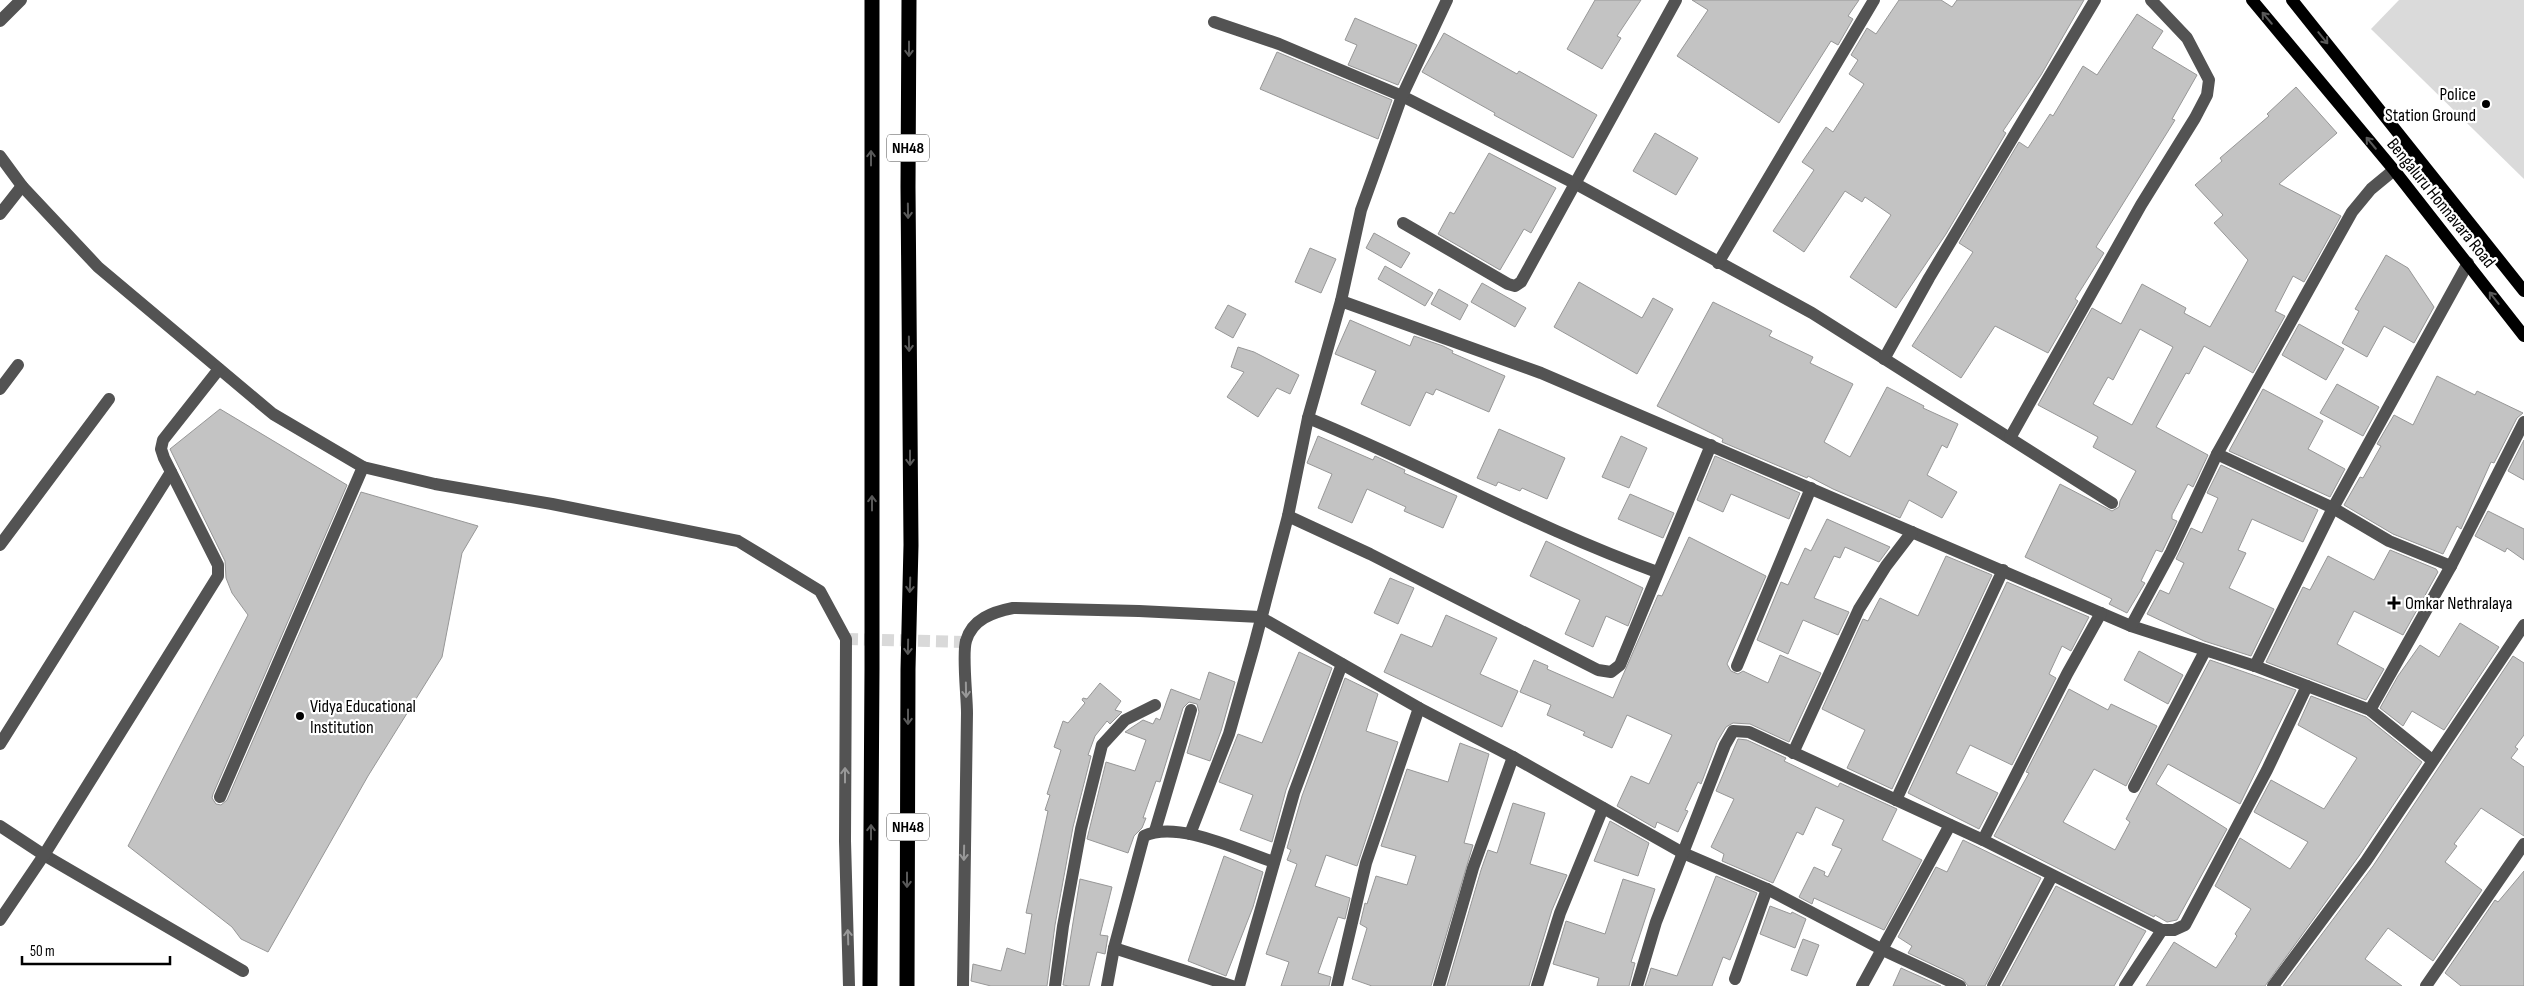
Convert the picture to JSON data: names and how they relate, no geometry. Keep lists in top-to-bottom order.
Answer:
{
  "streets": {
    "highway": ["NH48"],
    "main road": ["Bengaluru Honnavara Road"]
  },
  "places": {
    "other": ["Police Station Ground", "Vidya Educational Institution"],
    "health": ["Omkar Nethralaya"]
  },
  "scale_bar": "50 m"
}
